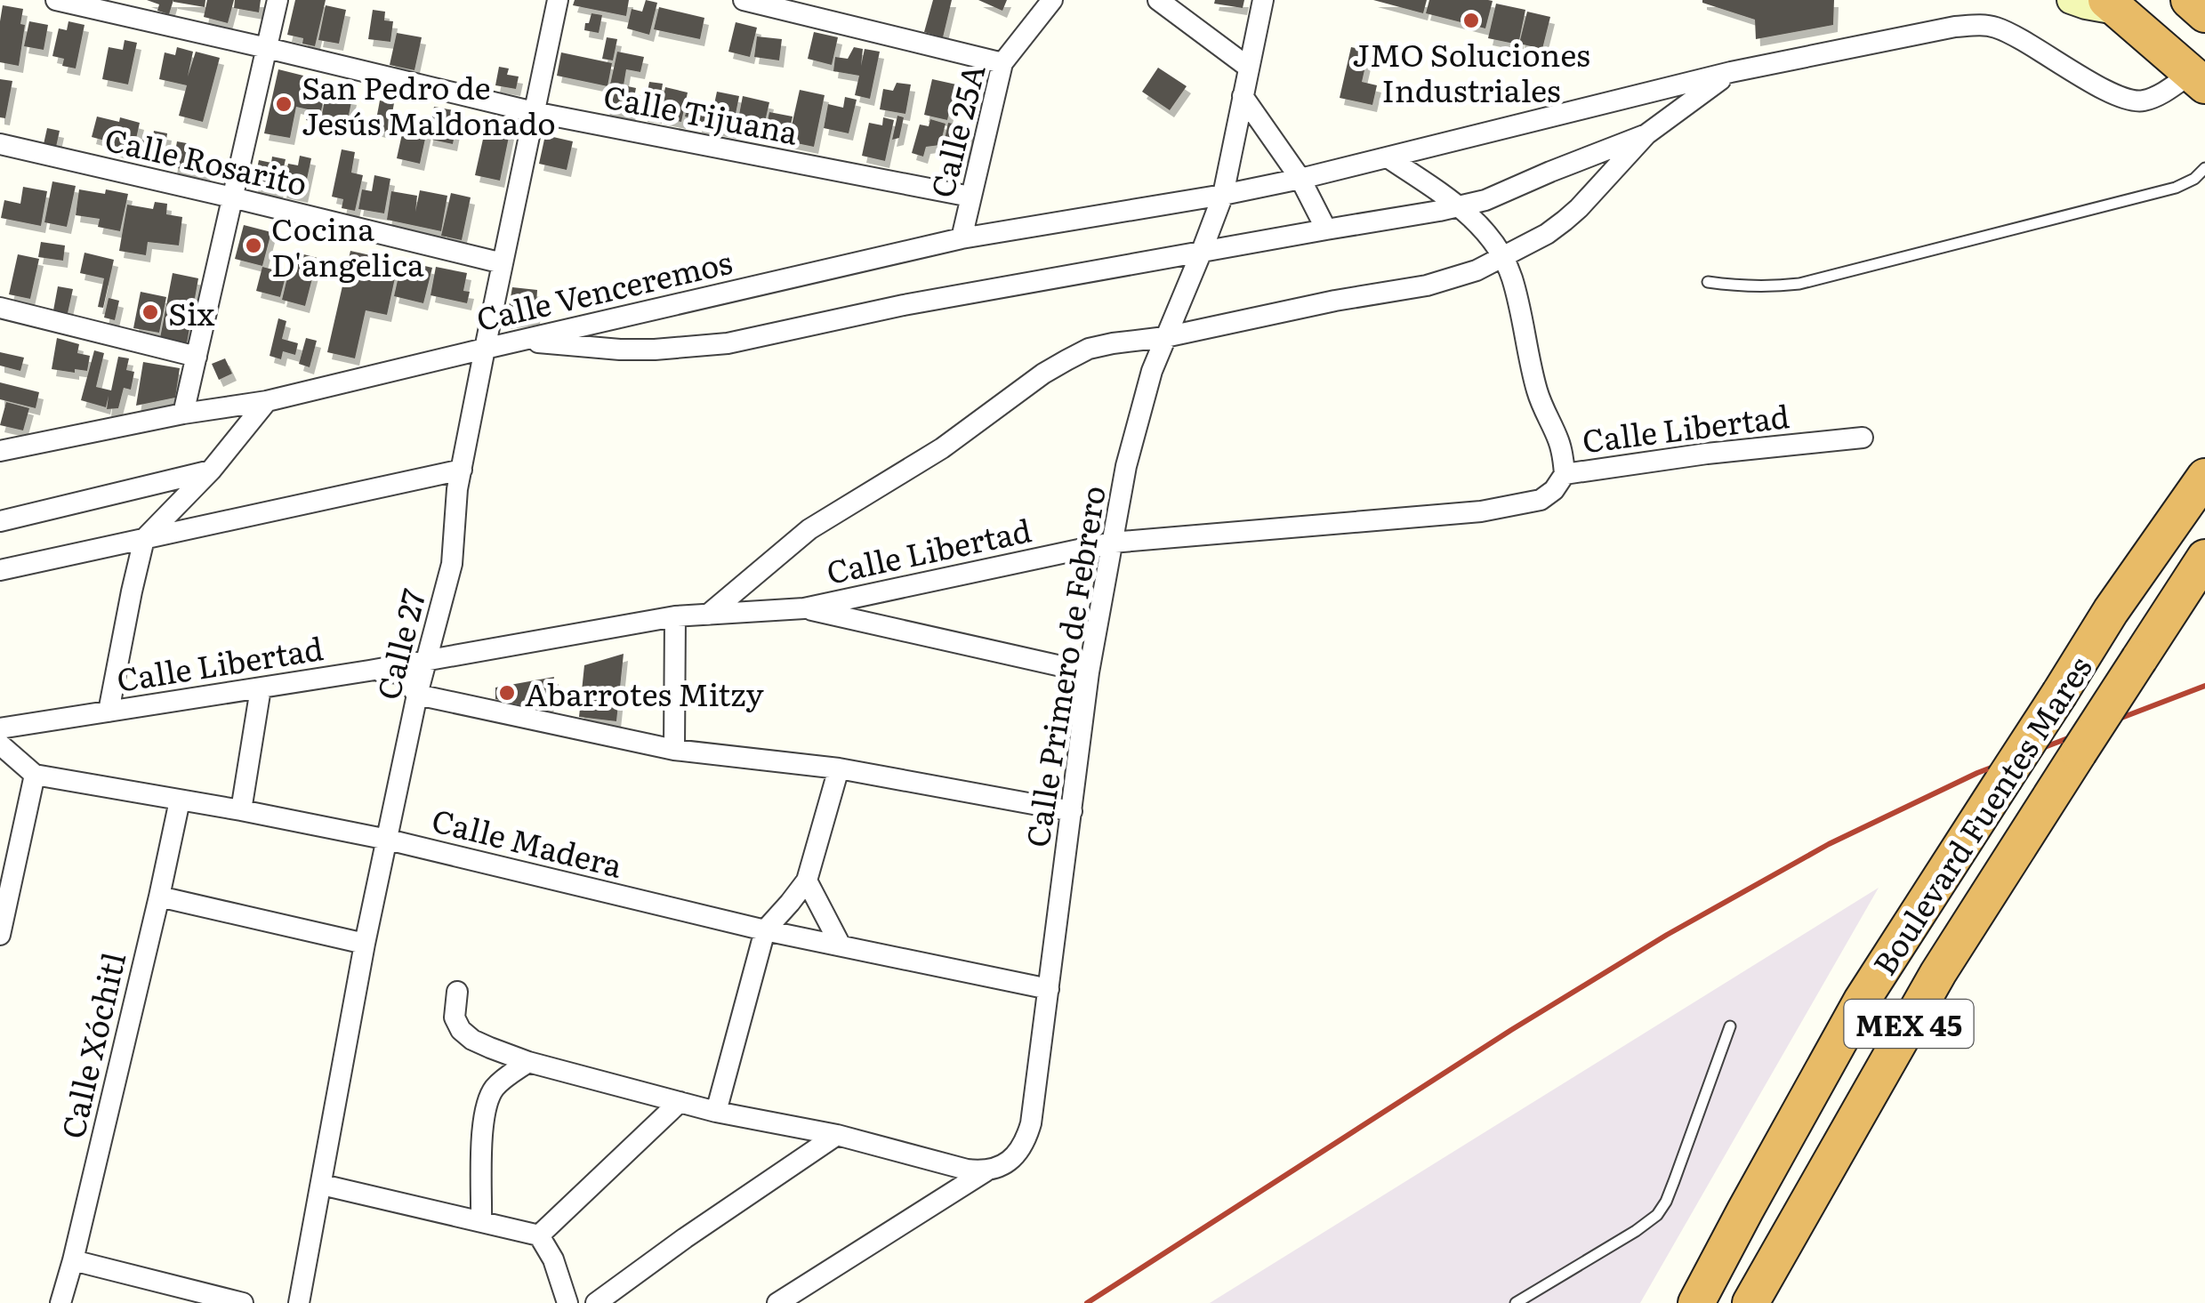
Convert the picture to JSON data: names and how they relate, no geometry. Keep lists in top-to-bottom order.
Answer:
{
  "streets": {
    "highway": ["Boulevard Fuentes Mares", "MEX 45"],
    "street": [
      "Calle Tijuana",
      "Calle 25A",
      "Calle Rosarito",
      "Calle Venceremos",
      "Calle Libertad",
      "Calle 27",
      "Calle Primero de Febrero",
      "Calle Madera",
      "Calle Xóchitl"
    ]
  },
  "crossings": [
    ["Calle Tijuana", "Calle 25A"],
    ["Calle Tijuana", "Calle 27"],
    ["Calle 25A", "Calle Venceremos"],
    ["Calle Rosarito", "Calle 27"],
    ["Calle Venceremos", "Calle 27"],
    ["Calle Venceremos", "Calle Primero de Febrero"],
    ["Calle Libertad", "Calle 27"],
    ["Calle Libertad", "Calle Primero de Febrero"],
    ["Calle 27", "Calle Madera"],
    ["Calle Primero de Febrero", "Calle Madera"],
    ["Calle Madera", "Calle Xóchitl"]
  ],
  "places": [
    "JMO Soluciones Industriales",
    "San Pedro de Jesús Maldonado",
    "Cocina D'angelica",
    "Six",
    "Abarrotes Mitzy"
  ]
}
